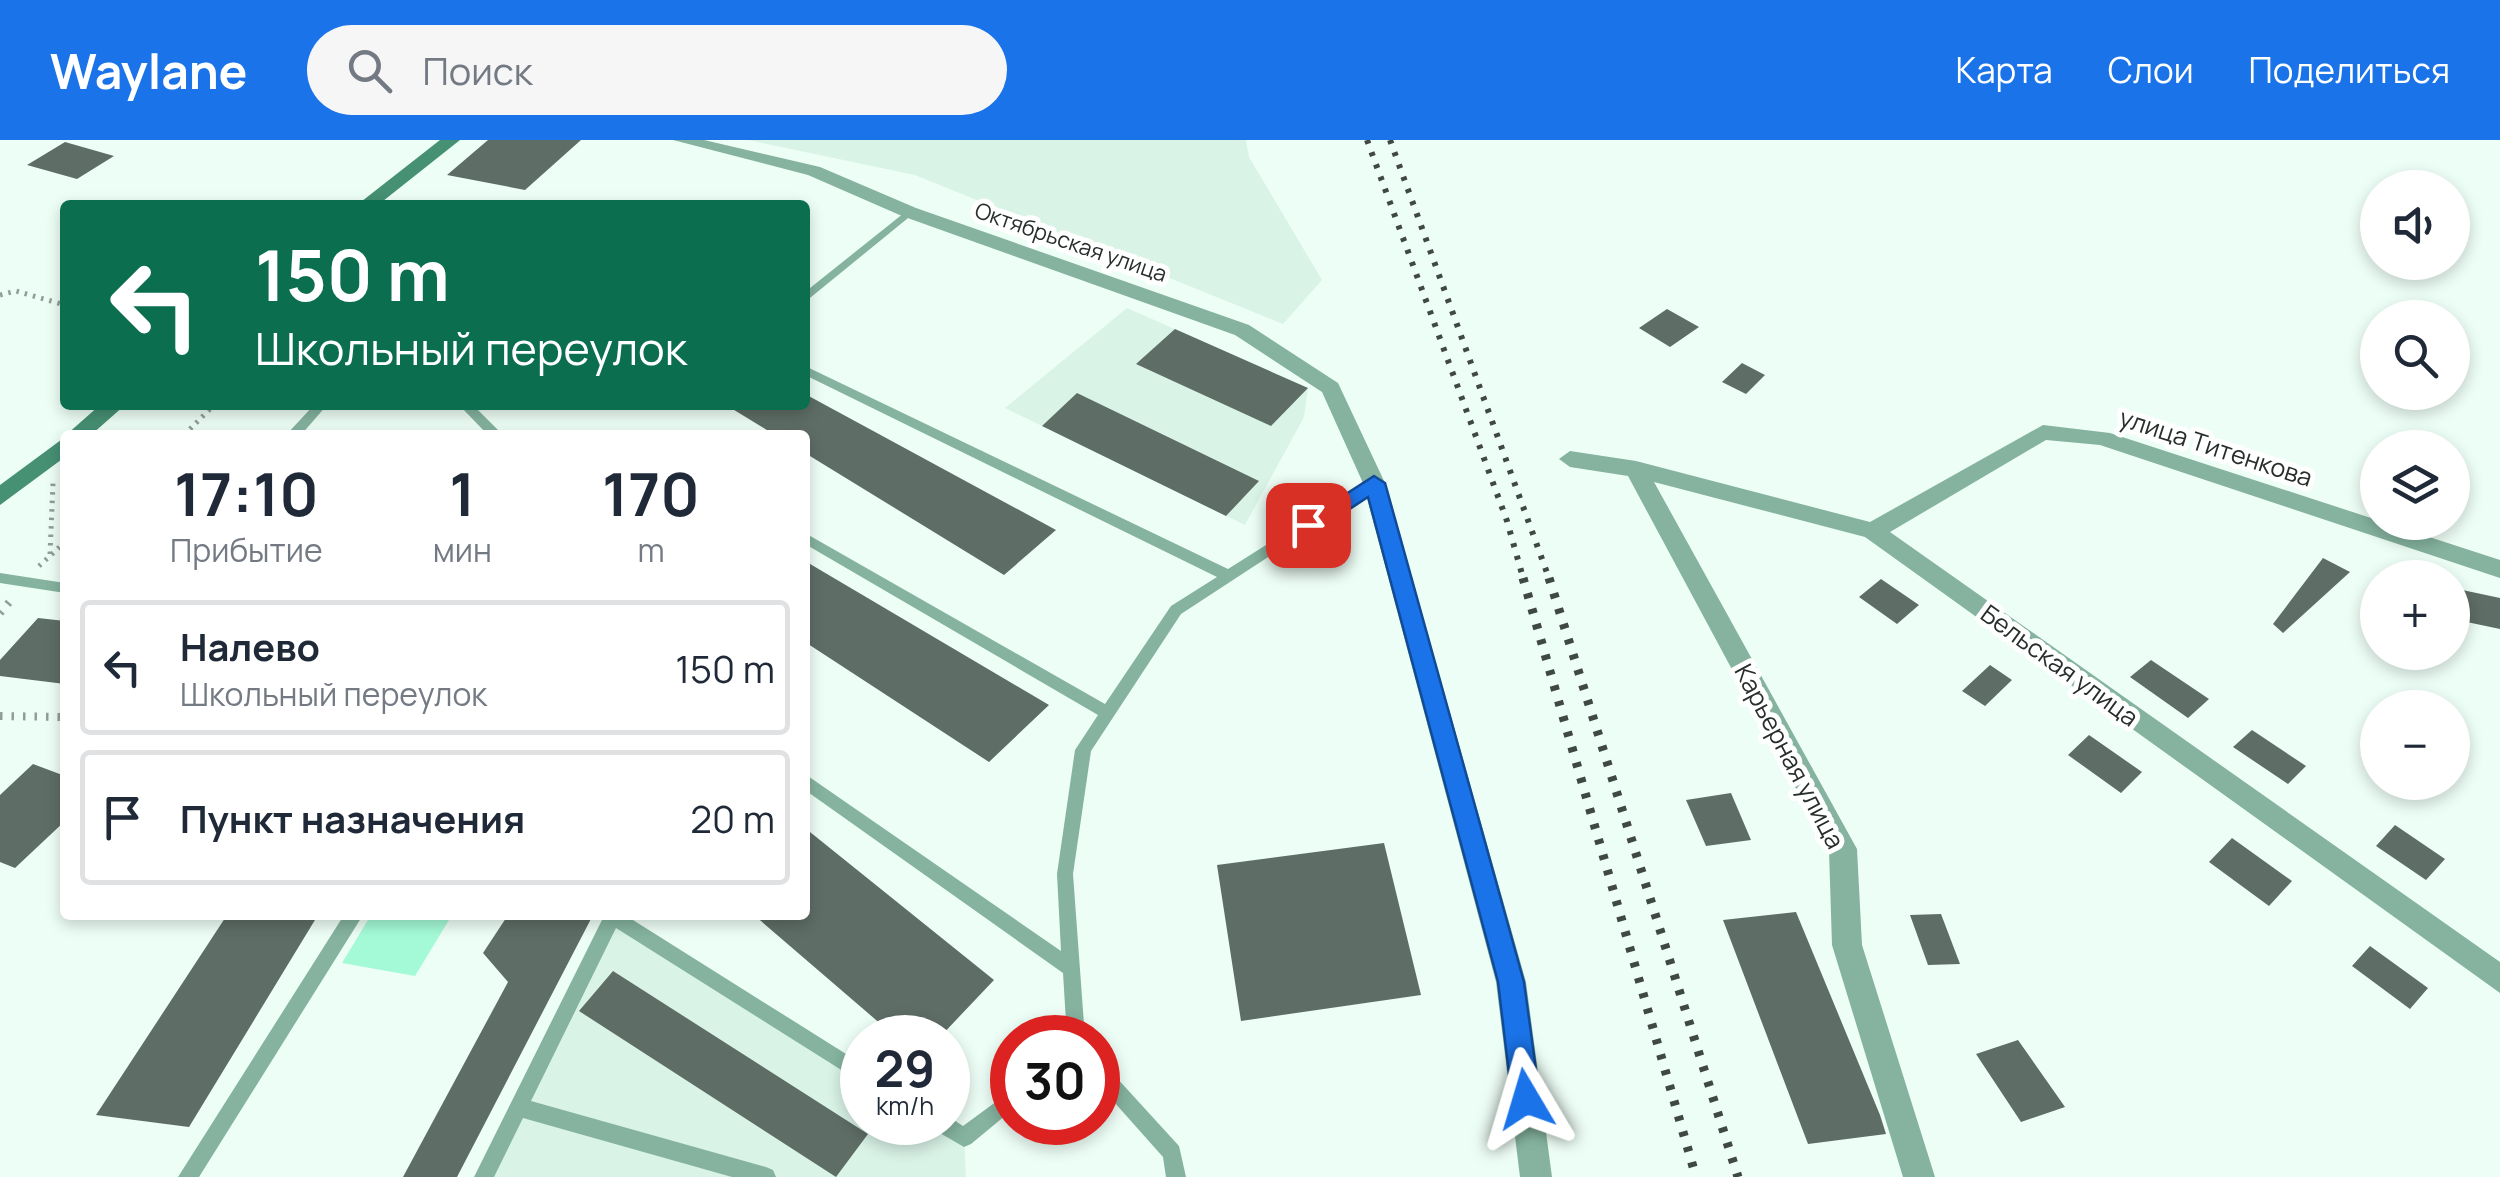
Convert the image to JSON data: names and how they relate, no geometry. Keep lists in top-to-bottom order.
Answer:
{
  "streets": {
    "street": [
      "Октябрьская улица",
      "улица Титенкова",
      "Бельская улица",
      "Карьерная улица"
    ]
  },
  "crossings": [
    ["улица Титенкова", "Бельская улица"],
    ["Бельская улица", "Карьерная улица"]
  ],
  "page": {
    "header": "Waylane",
    "search": "Поиск",
    "nav": ["Карта", "Слои", "Поделиться"],
    "map_buttons": ["+", "−"],
    "turn": ["150 m", "Школьный переулок"],
    "eta": [
      "17:10",
      "Прибытие",
      "1",
      "мин",
      "170",
      "m"
    ],
    "list": [
      {
        "name": "Налево",
        "note": "Школьный переулок",
        "value": "150 m"
      },
      {
        "name": "Пункт назначения",
        "value": "20 m"
      }
    ],
    "speed": "29 km/h",
    "limit": "30"
  }
}
